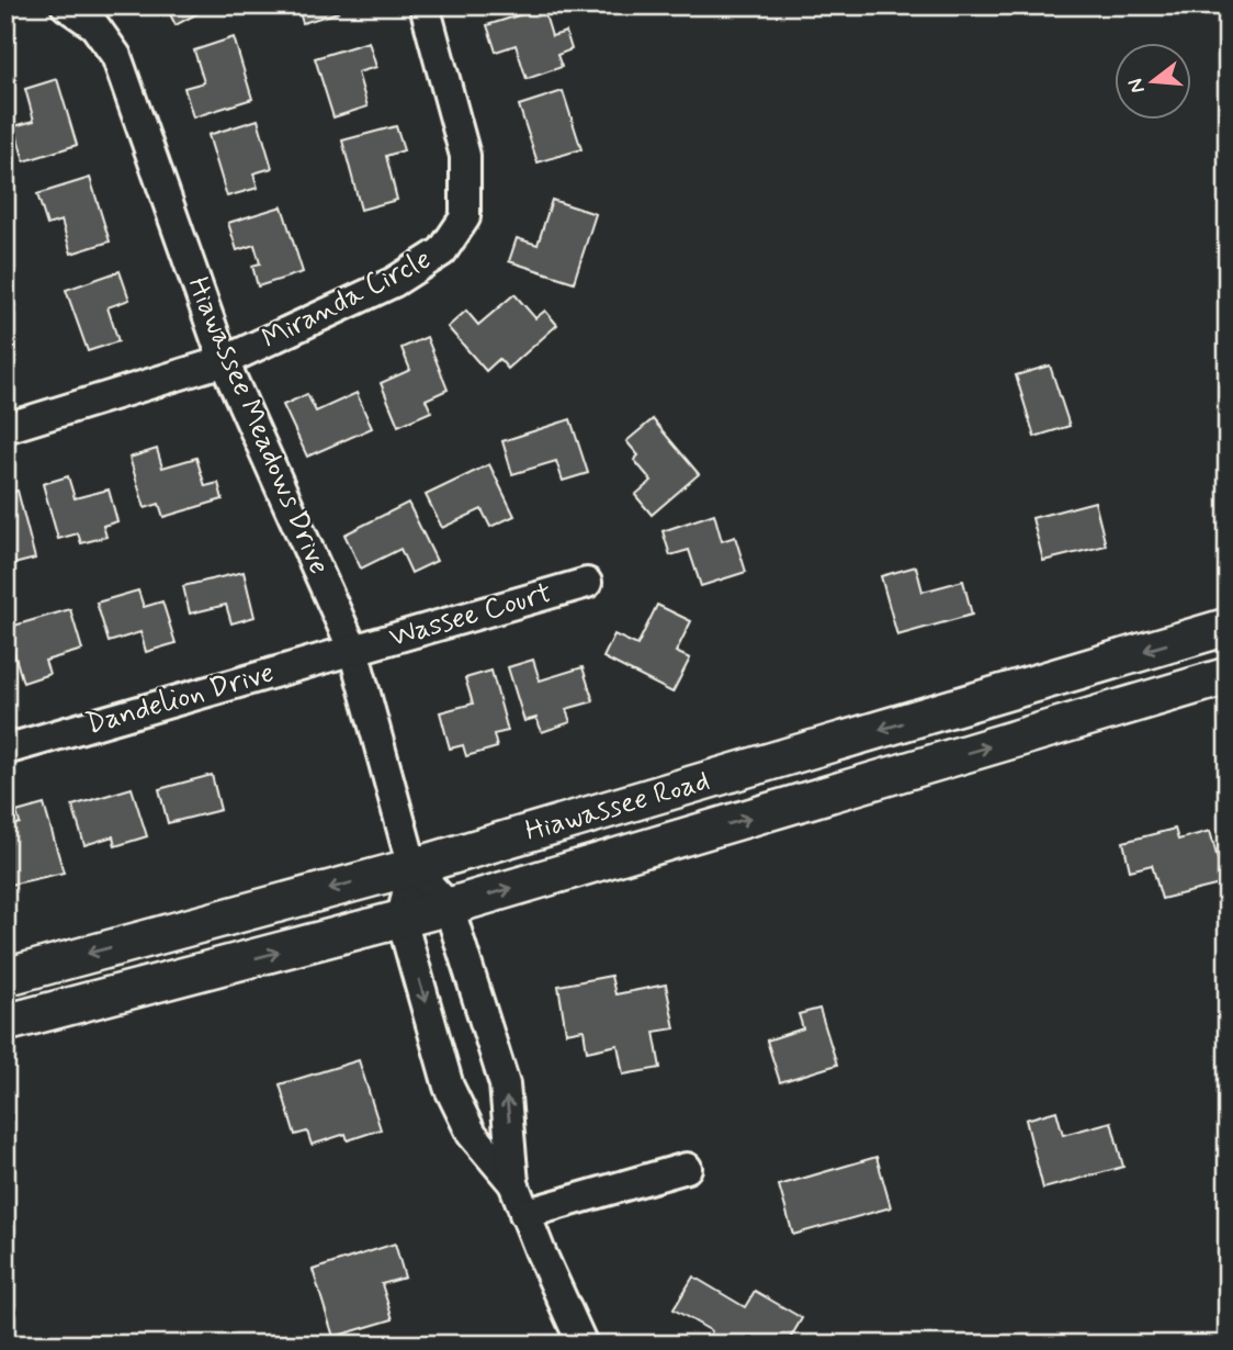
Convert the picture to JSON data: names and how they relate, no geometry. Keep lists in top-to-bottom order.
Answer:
{
  "streets": {
    "street": [
      "Miranda Circle",
      "Hiawassee Meadows Drive",
      "Wassee Court",
      "Dandelion Drive",
      "Hiawassee Road"
    ]
  },
  "crossings": [
    ["Miranda Circle", "Hiawassee Meadows Drive"],
    ["Hiawassee Meadows Drive", "Wassee Court"],
    ["Hiawassee Meadows Drive", "Dandelion Drive"],
    ["Hiawassee Meadows Drive", "Hiawassee Road"],
    ["Wassee Court", "Dandelion Drive"]
  ],
  "north": "left"
}
